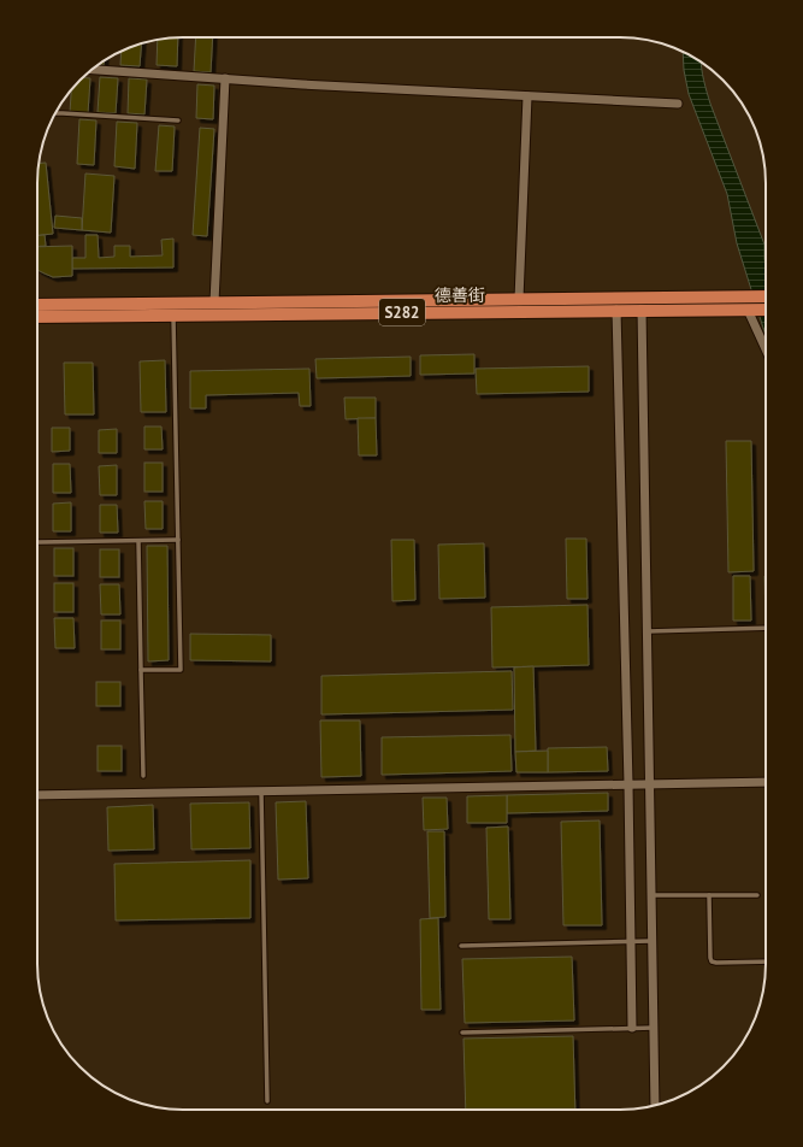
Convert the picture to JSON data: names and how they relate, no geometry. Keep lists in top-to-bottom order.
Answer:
{
  "streets": {
    "main road": ["德善街", "S282"]
  }
}
